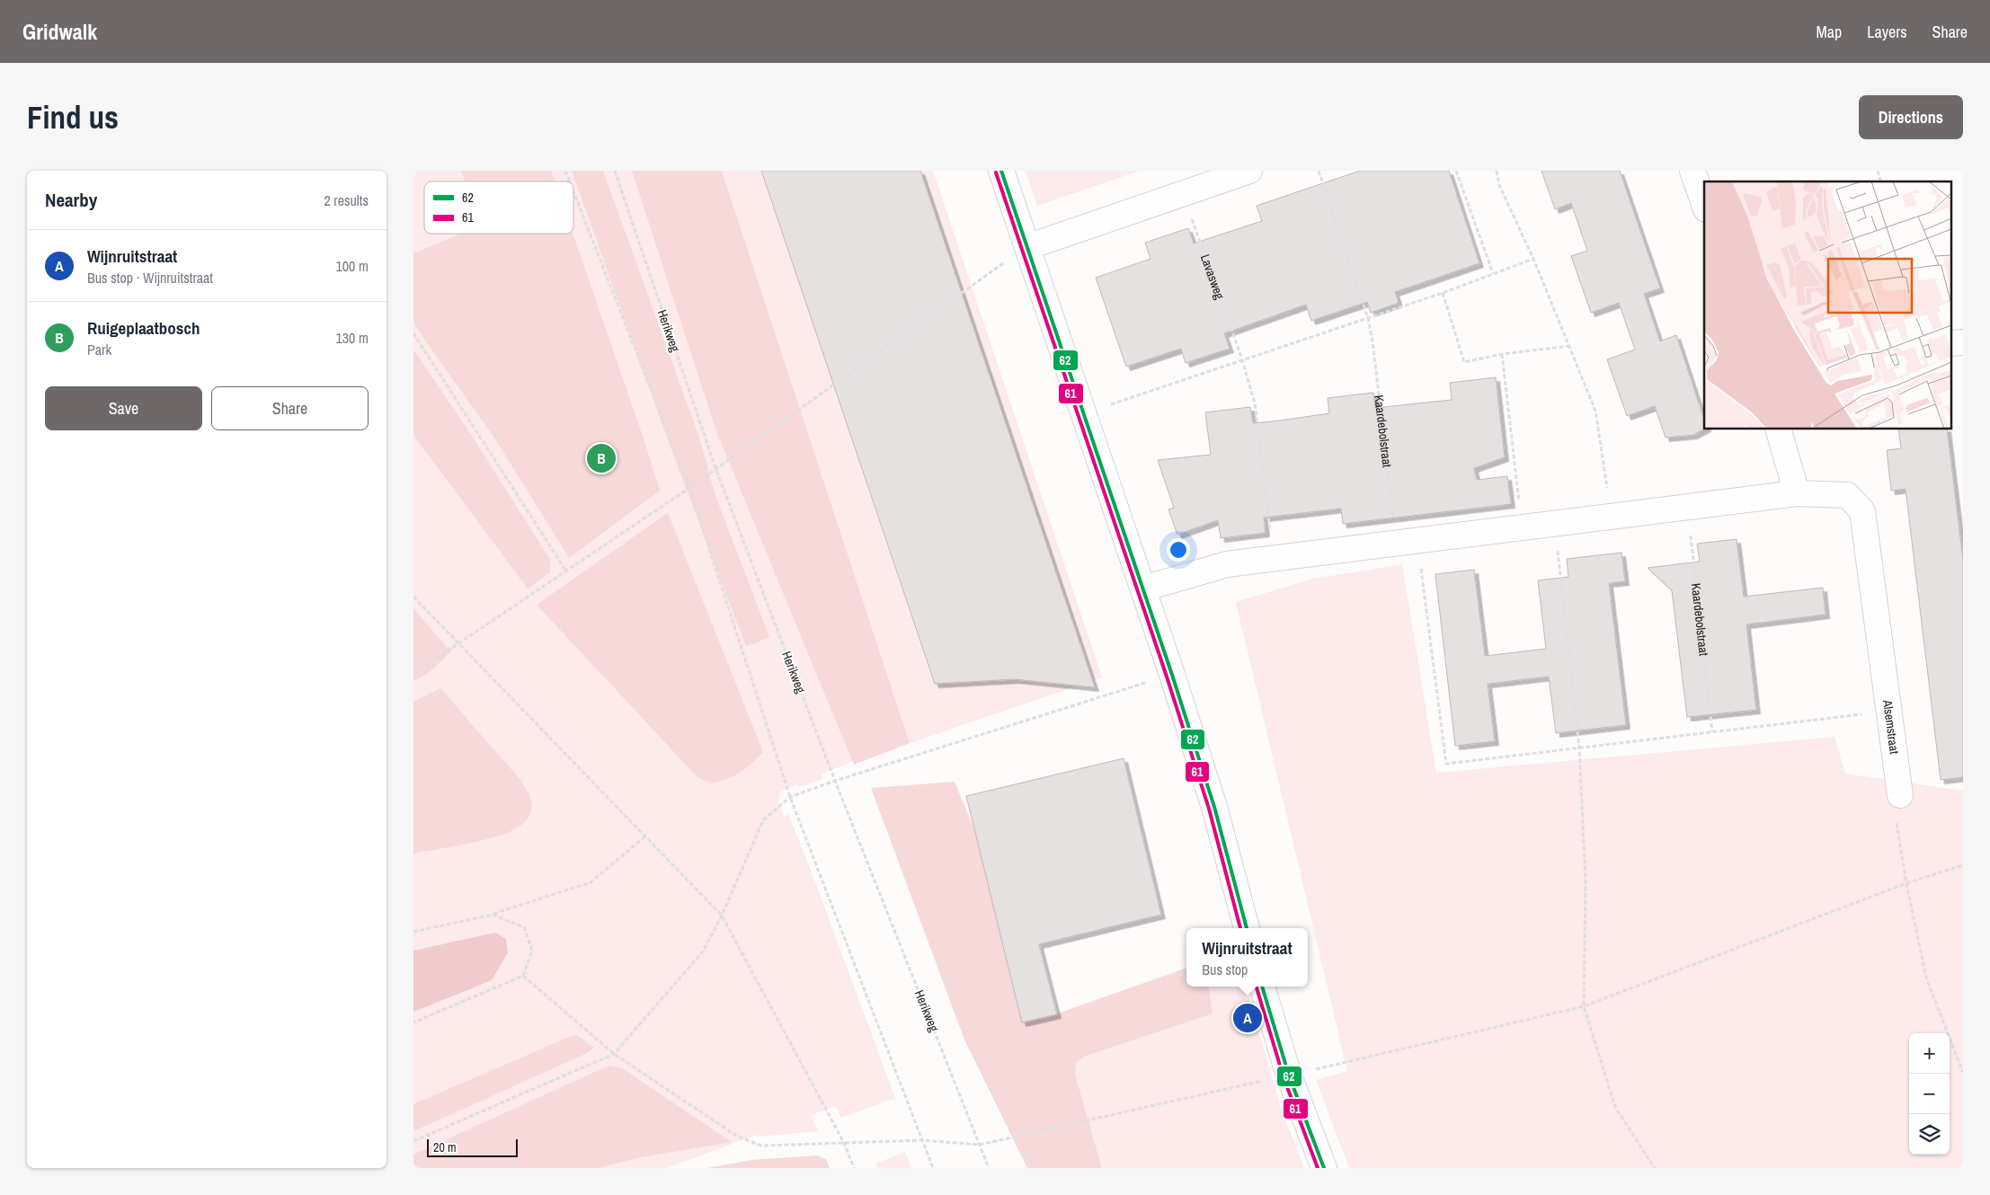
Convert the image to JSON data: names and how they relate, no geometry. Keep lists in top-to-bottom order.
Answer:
{
  "streets": {
    "street": ["Alsemstraat"],
    "path": ["Lavasweg", "Herikweg", "Kaardebolstraat"]
  },
  "lines": ["transit line 62", "transit line 61"],
  "legend": ["62", "61"],
  "scale_bar": "20 m",
  "page": {
    "header": "Gridwalk",
    "nav": ["Map", "Layers", "Share"],
    "buttons": [
      "Directions",
      ["Save", "Share"]
    ],
    "title": "Find us",
    "heading": ["Nearby", "2 results"],
    "list": [
      {
        "mark": "A",
        "name": "Wijnruitstraat",
        "note": "Bus stop · Wijnruitstraat",
        "value": "100 m"
      },
      {
        "mark": "B",
        "name": "Ruigeplaatbosch",
        "note": "Park",
        "value": "130 m"
      }
    ],
    "pins": ["B", "A"],
    "popup": ["Wijnruitstraat", "Bus stop"],
    "map_buttons": ["+", "−"],
    "scale": "20 m"
  }
}
